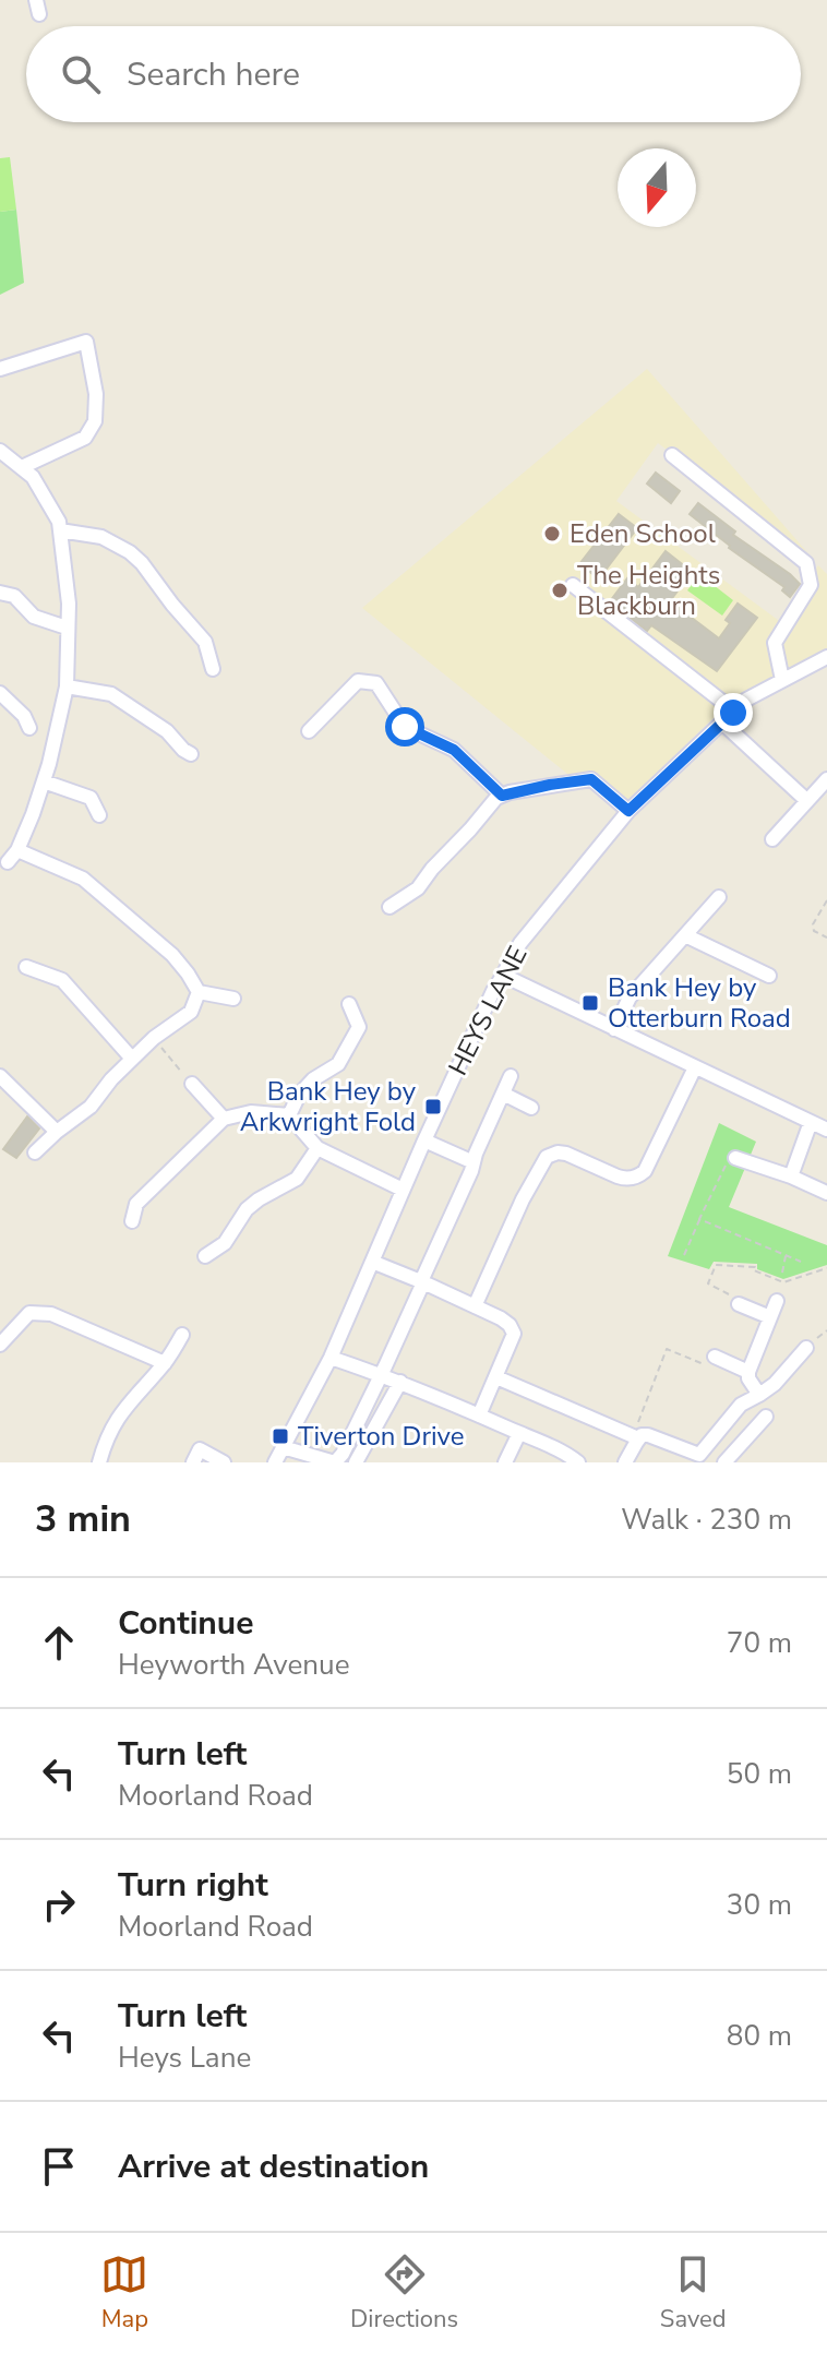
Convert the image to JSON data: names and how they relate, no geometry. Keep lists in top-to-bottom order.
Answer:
{
  "streets": {
    "street": ["HEYS LANE"]
  },
  "places": {
    "other": ["Eden School", "The Heights Blackburn"],
    "transit": ["Bank Hey by Otterburn Road", "Bank Hey by Arkwright Fold", "Tiverton Drive"]
  },
  "north": "bottom",
  "page": {
    "search": "Search here",
    "heading": ["3 min", "Walk · 230 m"],
    "list": [
      ["Continue", "Heyworth Avenue", "70 m"],
      ["Turn left", "Moorland Road", "50 m"],
      ["Turn right", "Moorland Road", "30 m"],
      ["Turn left", "Heys Lane", "80 m"],
      "Arrive at destination"
    ],
    "nav": ["Map", "Directions", "Saved"]
  }
}
